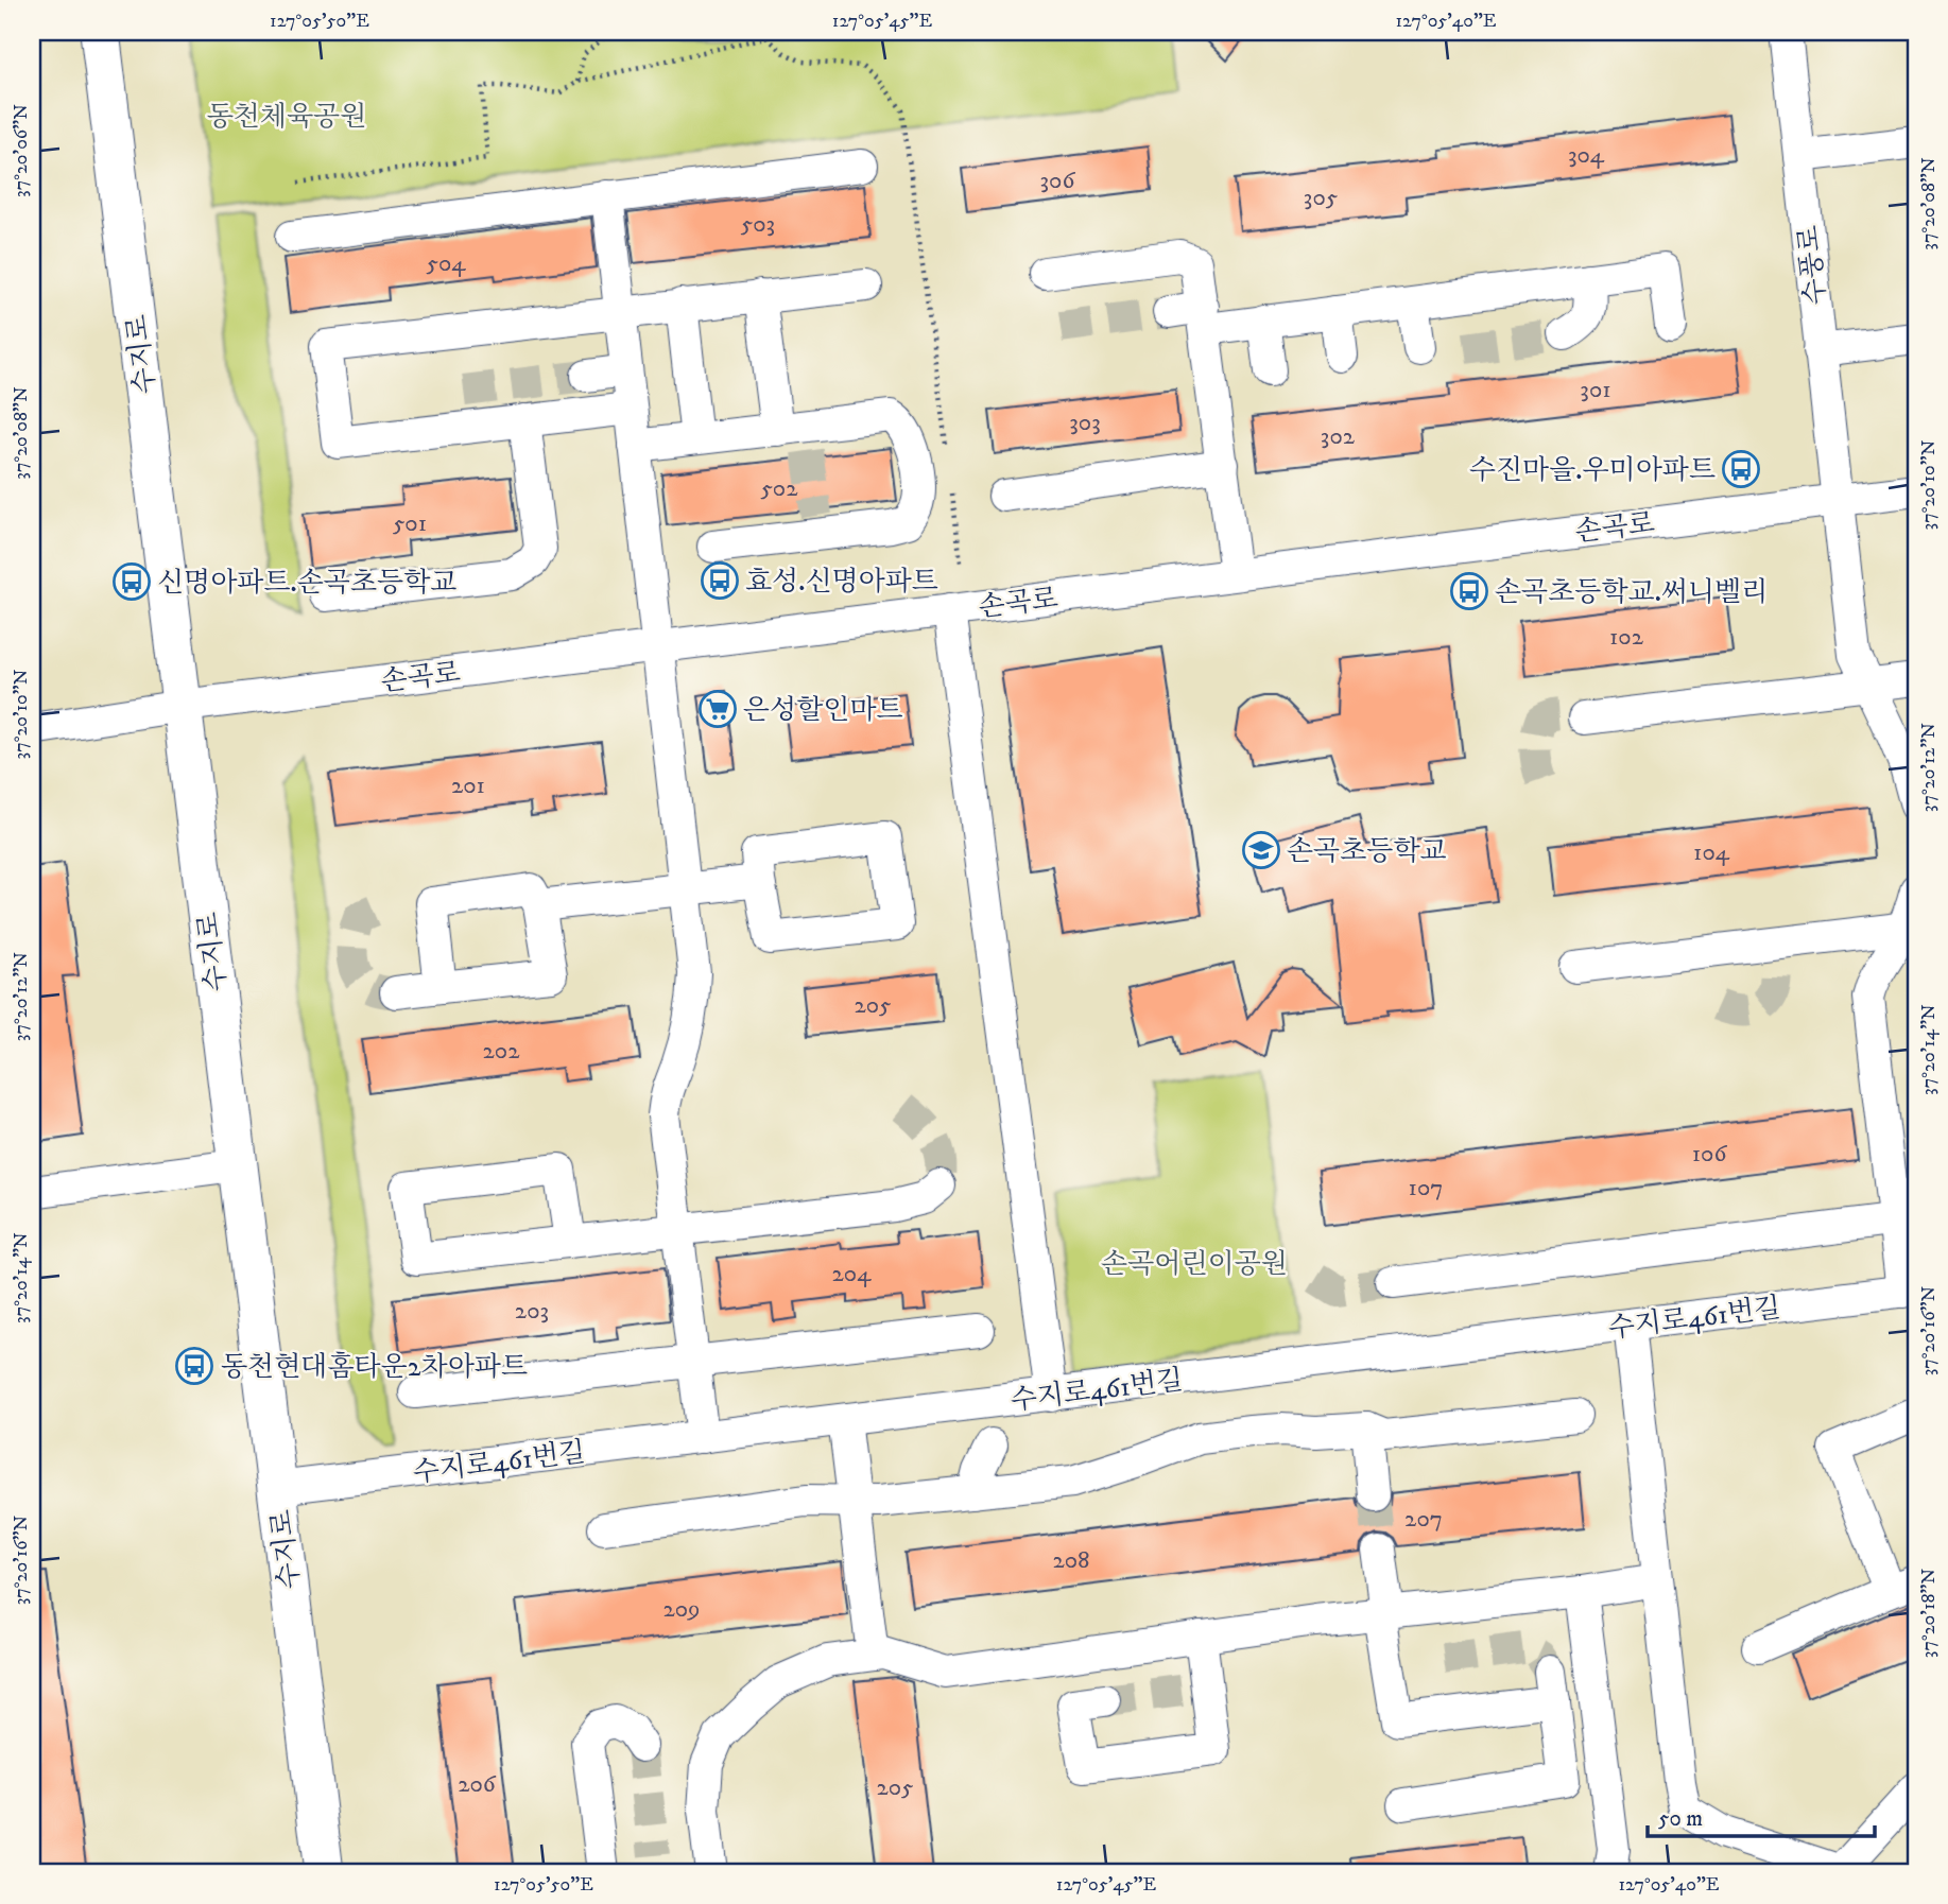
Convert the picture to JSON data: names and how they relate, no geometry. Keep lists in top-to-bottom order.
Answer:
{
  "streets": {
    "main road": ["수지로"],
    "street": ["수풍로", "손곡로", "수지로461번길"]
  },
  "crossings": [
    ["수풍로", "손곡로"],
    ["수지로", "손곡로"],
    ["수지로", "수지로461번길"]
  ],
  "parks": ["동천체육공원", "손곡어린이공원"],
  "places": {
    "bus stop": [
      "수진마을.우미아파트",
      "효성.신명아파트",
      "신명아파트.손곡초등학교",
      "손곡초등학교.써니벨리",
      "동천현대홈타운2차아파트"
    ],
    "supermarket": ["은성할인마트"],
    "school or university": ["손곡초등학교"]
  },
  "house_numbers": [
    "304",
    "306",
    "305",
    "503",
    "504",
    "301",
    "303",
    "302",
    "502",
    "501",
    "102",
    "201",
    "104",
    "205",
    "202",
    "106",
    "107",
    "204",
    "203",
    "207",
    "208",
    "209",
    "206",
    "205"
  ],
  "scale_bar": "50 m",
  "coordinates": [
    "127°05'50\"E",
    "127°05'45\"E",
    "127°05'40\"E",
    "37°20'06\"N",
    "37°20'08\"N",
    "37°20'10\"N",
    "37°20'12\"N",
    "37°20'14\"N",
    "37°20'16\"N",
    "37°20'18\"N"
  ]
}
